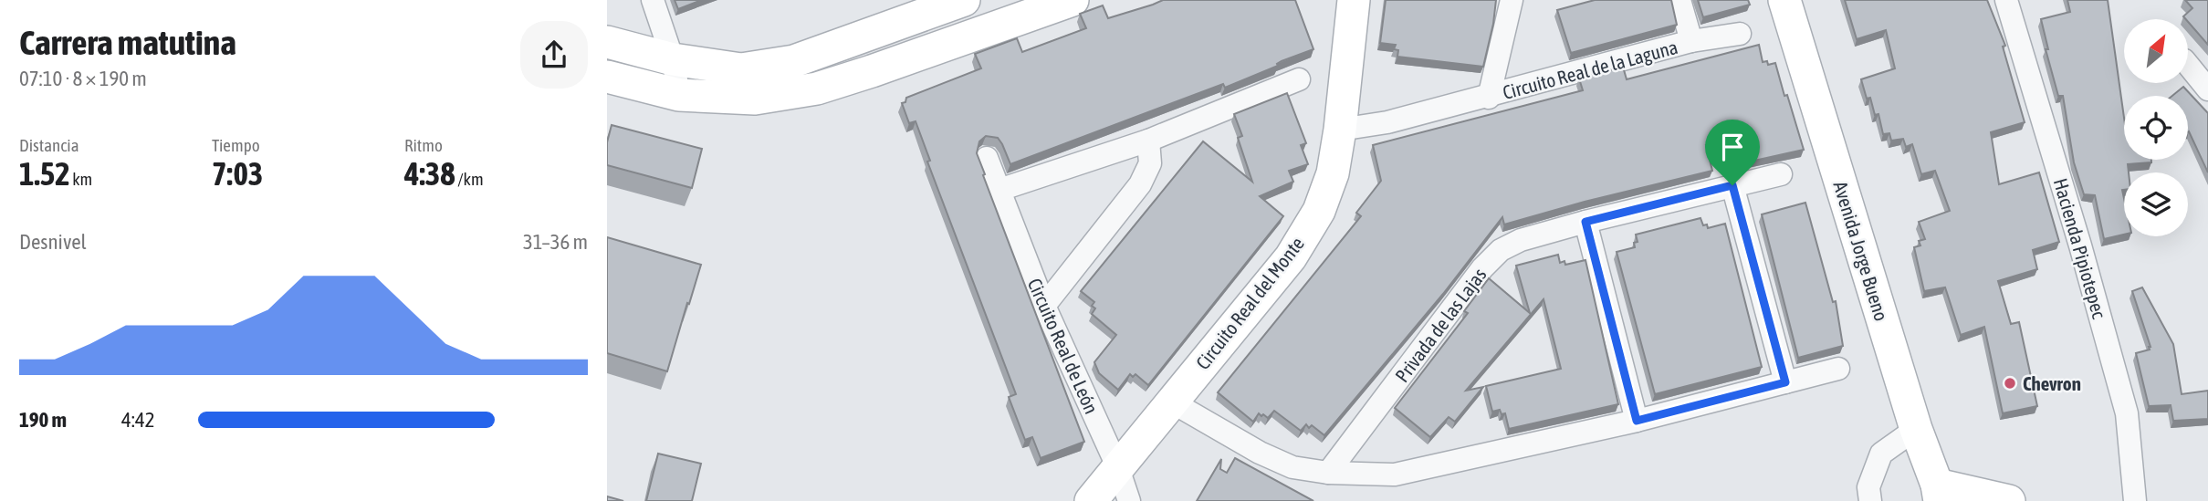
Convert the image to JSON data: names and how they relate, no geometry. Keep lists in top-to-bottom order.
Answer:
{
  "streets": {
    "street": [
      "Circuito Real de la Laguna",
      "Hacienda Pipiotepec",
      "Avenida Jorge Bueno",
      "Circuito Real del Monte",
      "Privada de las Lajas",
      "Circuito Real de León"
    ]
  },
  "crossings": [
    ["Circuito Real de la Laguna", "Circuito Real del Monte"],
    ["Circuito Real del Monte", "Circuito Real de León"]
  ],
  "places": ["Chevron"],
  "north": "top right",
  "page": {
    "heading": ["Carrera matutina", "07:10 · 8 × 190 m"],
    "stats": [
      ["Distancia", "1.52 km"],
      ["Tiempo", "7:03"],
      ["Ritmo", "4:38 /km"]
    ],
    "chart": ["Desnivel", "31–36 m"],
    "list": [
      {
        "name": "190 m",
        "note": "4:42"
      }
    ]
  }
}
